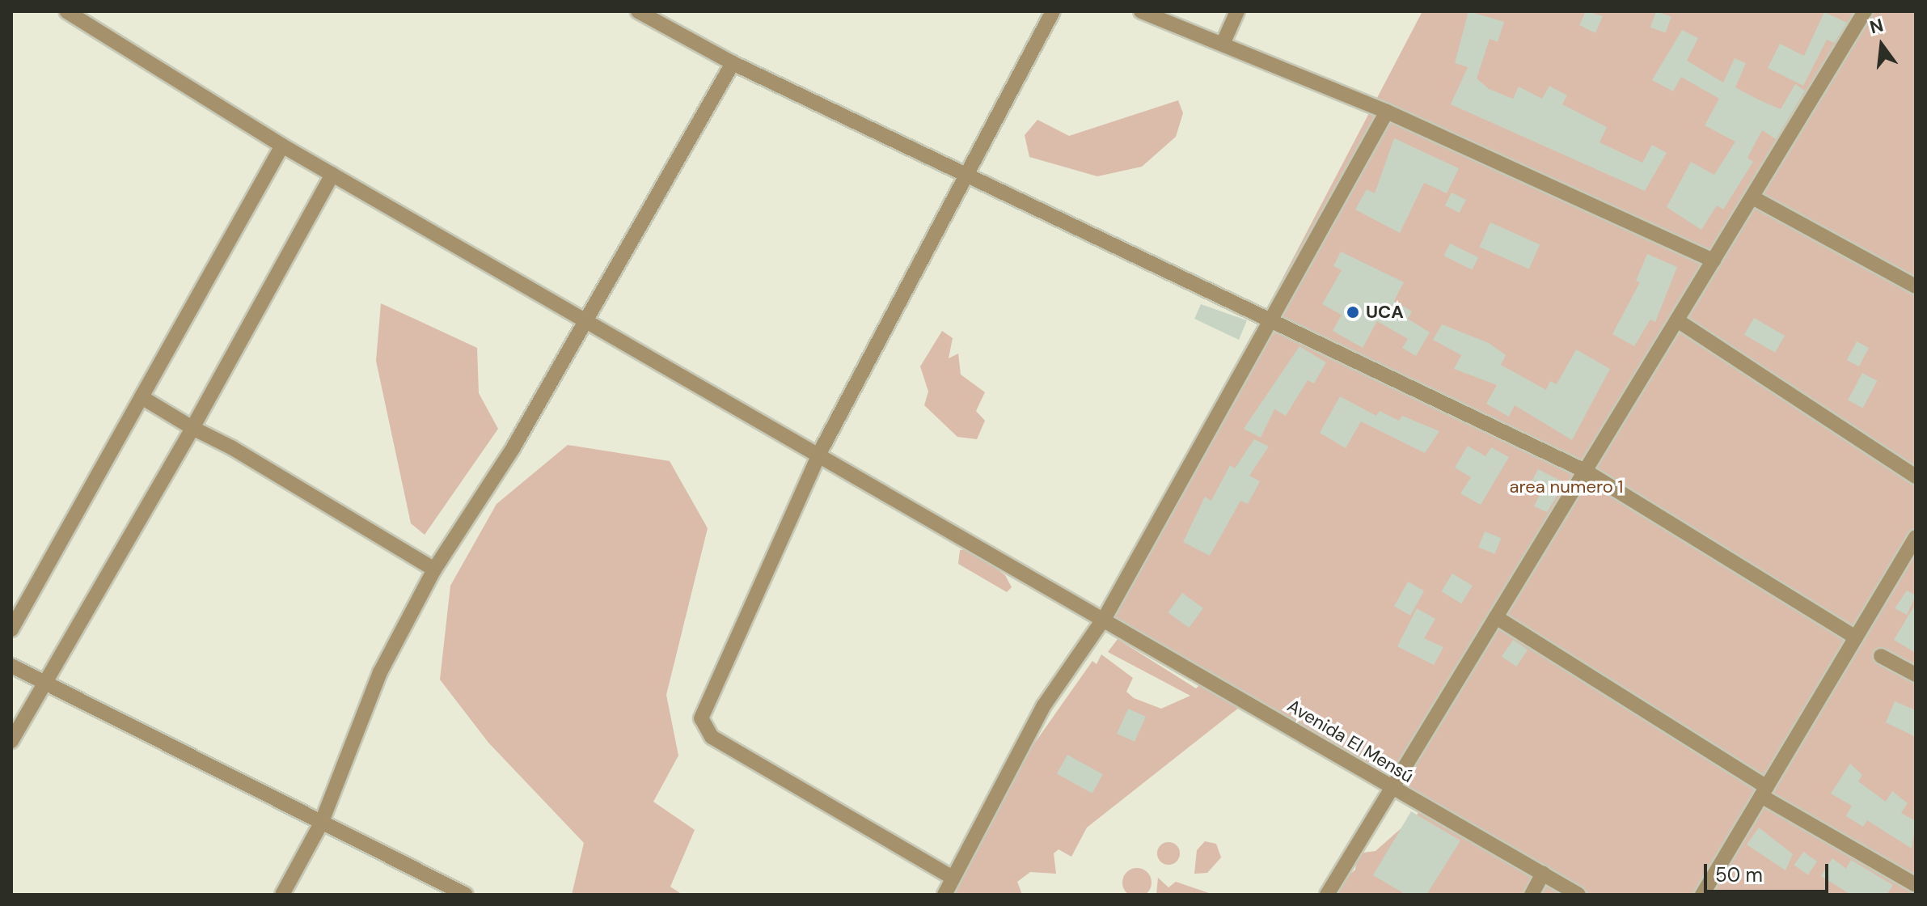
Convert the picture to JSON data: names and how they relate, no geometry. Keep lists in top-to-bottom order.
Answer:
{
  "streets": {
    "street": ["Avenida El Mensú"]
  },
  "parks": ["area numero 1"],
  "places": ["UCA"],
  "scale_bar": "50 m",
  "north": "top"
}
